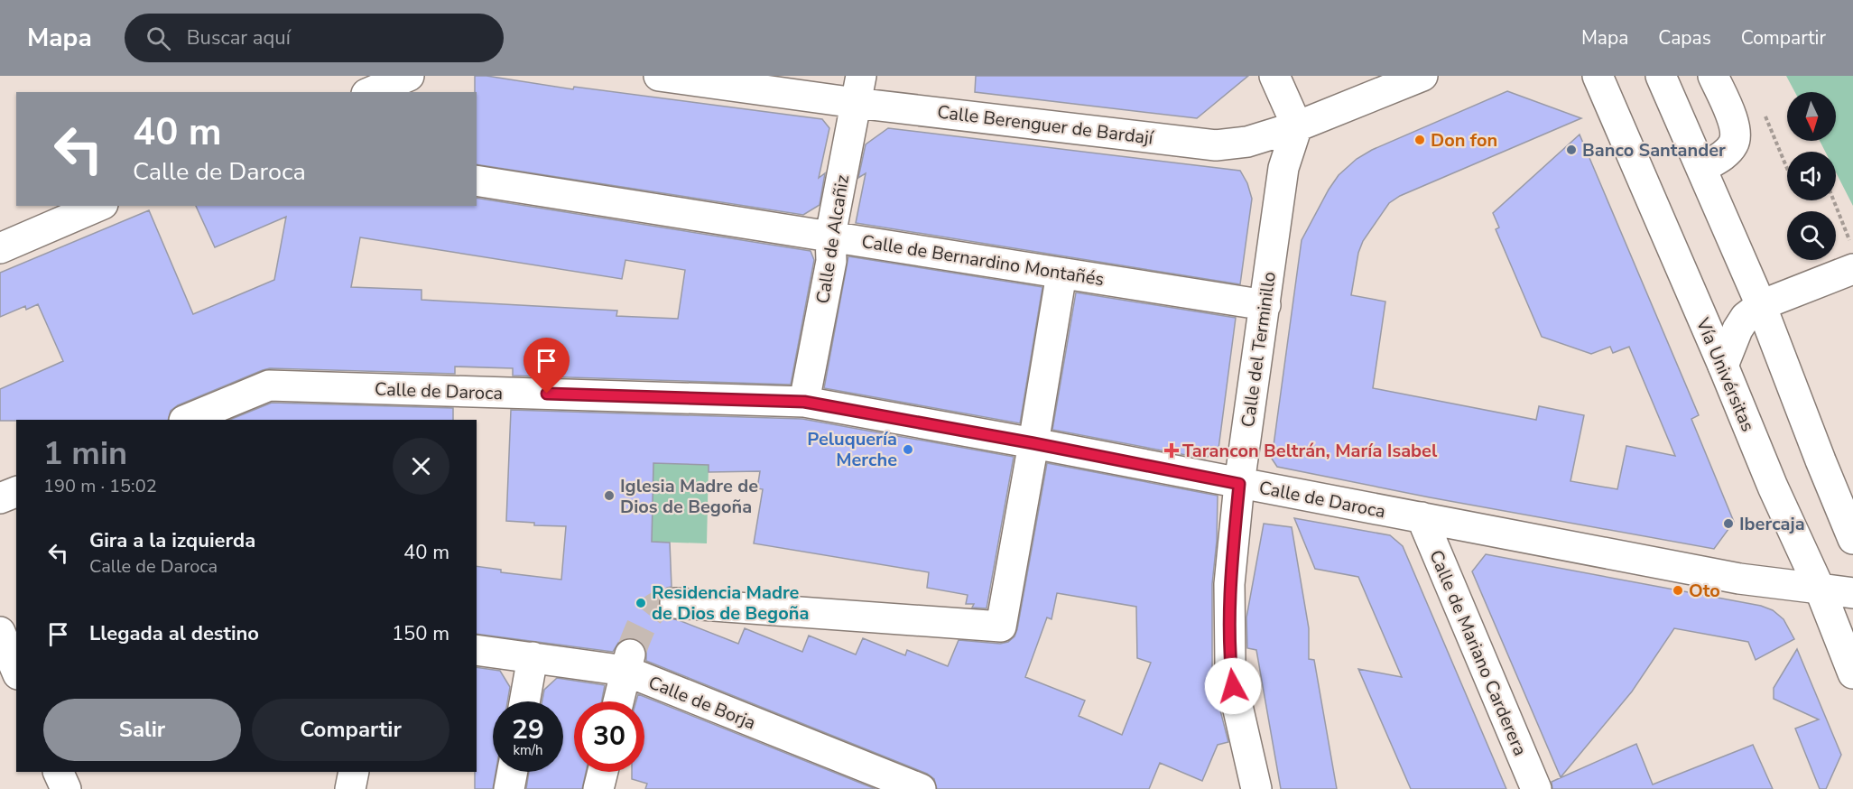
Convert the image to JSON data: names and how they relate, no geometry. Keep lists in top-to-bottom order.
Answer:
{
  "streets": {
    "street": [
      "Calle Berenguer de Bardají",
      "Calle de Alcañiz",
      "Calle de Bernardino Montañés",
      "Calle del Terminillo",
      "Vía Univérsitas",
      "Calle de Daroca",
      "Calle de Mariano Carderera",
      "Calle de Borja"
    ]
  },
  "crossings": [
    ["Calle Berenguer de Bardají", "Calle de Alcañiz"],
    ["Calle Berenguer de Bardají", "Calle del Terminillo"],
    ["Calle de Alcañiz", "Calle de Bernardino Montañés"],
    ["Calle de Alcañiz", "Calle de Daroca"],
    ["Calle de Bernardino Montañés", "Calle del Terminillo"],
    ["Calle del Terminillo", "Calle de Daroca"],
    ["Vía Univérsitas", "Calle de Daroca"],
    ["Calle de Daroca", "Calle de Mariano Carderera"]
  ],
  "places": {
    "other": [
      "Don fon",
      "Banco Santander",
      "Peluquería Merche",
      "Iglesia Madre de Dios de Begoña",
      "Ibercaja",
      "Oto",
      "Residencia Madre de Dios de Begoña"
    ],
    "health": ["Tarancon Beltrán, María Isabel"]
  },
  "north": "bottom",
  "page": {
    "header": "Mapa",
    "search": "Buscar aquí",
    "nav": ["Mapa", "Capas", "Compartir"],
    "turn": ["40 m", "Calle de Daroca"],
    "heading": ["1 min", "190 m · 15:02"],
    "list": [
      {
        "name": "Gira a la izquierda",
        "note": "Calle de Daroca",
        "value": "40 m"
      },
      {
        "name": "Llegada al destino",
        "value": "150 m"
      }
    ],
    "buttons": ["Salir", "Compartir"],
    "speed": "29 km/h",
    "limit": "30"
  }
}
